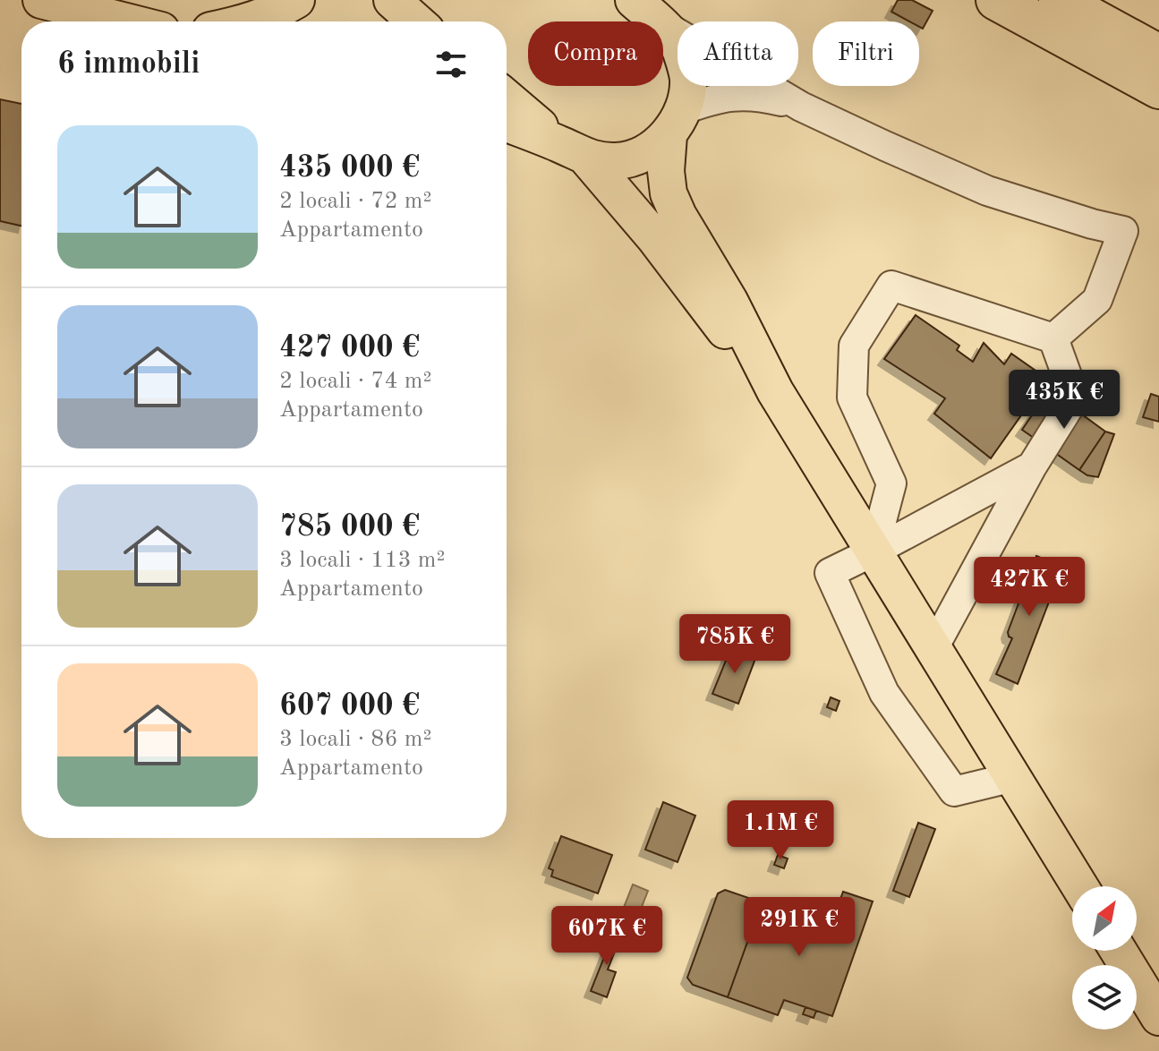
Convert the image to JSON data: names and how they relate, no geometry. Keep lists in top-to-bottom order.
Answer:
{
  "north": "top right",
  "page": {
    "chip": ["Compra", "Affitta", "Filtri"],
    "heading": "6 immobili",
    "list": [
      {
        "name": "435 000 €",
        "note": "2 locali · 72 m² · Appartamento"
      },
      {
        "name": "427 000 €",
        "note": "2 locali · 74 m² · Appartamento"
      },
      {
        "name": "785 000 €",
        "note": "3 locali · 113 m² · Appartamento"
      },
      {
        "name": "607 000 €",
        "note": "3 locali · 86 m² · Appartamento"
      }
    ],
    "price": [
      "435K €",
      "427K €",
      "785K €",
      "1.1M €",
      "291K €",
      "607K €"
    ]
  }
}
